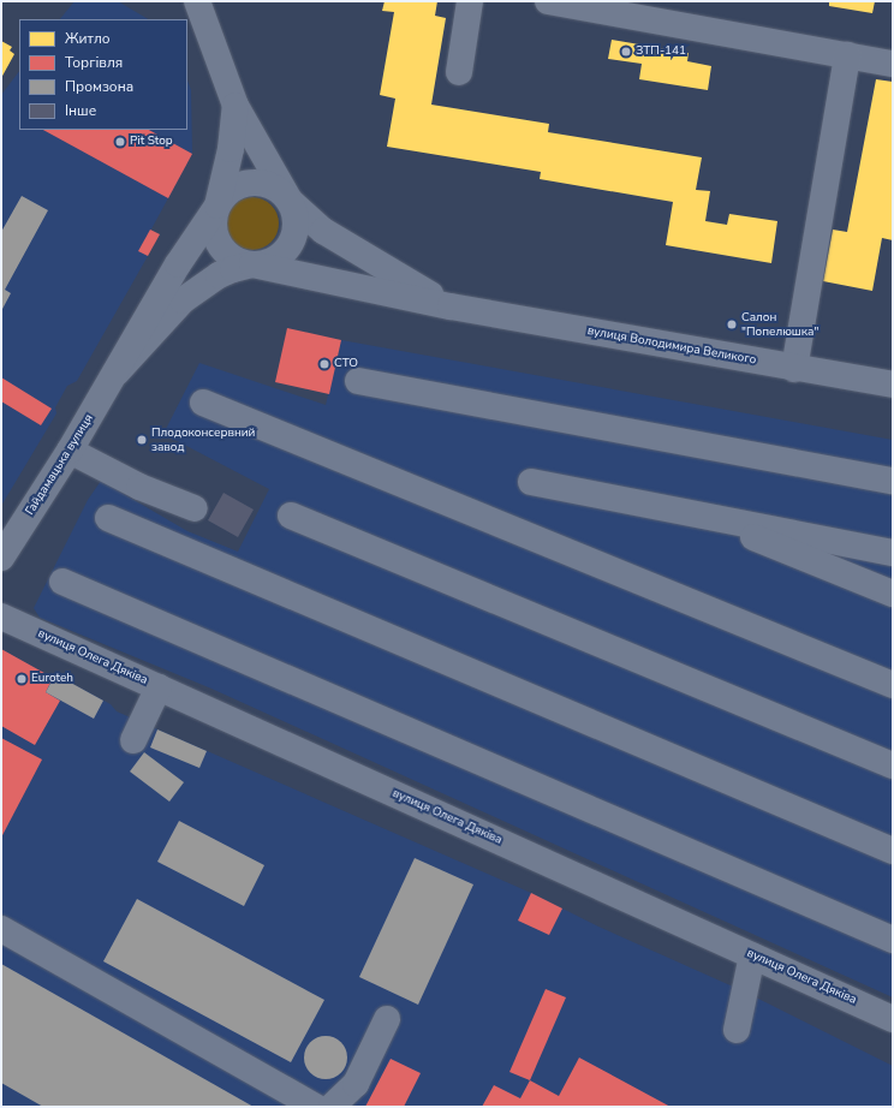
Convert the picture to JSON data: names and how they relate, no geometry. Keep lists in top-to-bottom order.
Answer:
{
  "streets": {
    "street": ["вулиця Володимира Великого", "Гайдамацька вулиця", "вулиця Олега Дяківа"]
  },
  "crossings": [
    ["вулиця Володимира Великого", "Гайдамацька вулиця"]
  ],
  "places": [
    "ЗТП-141",
    "Pit Stop",
    "Салон \"Попелюшка\"",
    "СТО",
    "Плодоконсервний завод",
    "Euroteh"
  ],
  "legend": [
    "Житло",
    "Торгівля",
    "Промзона",
    "Інше"
  ]
}
